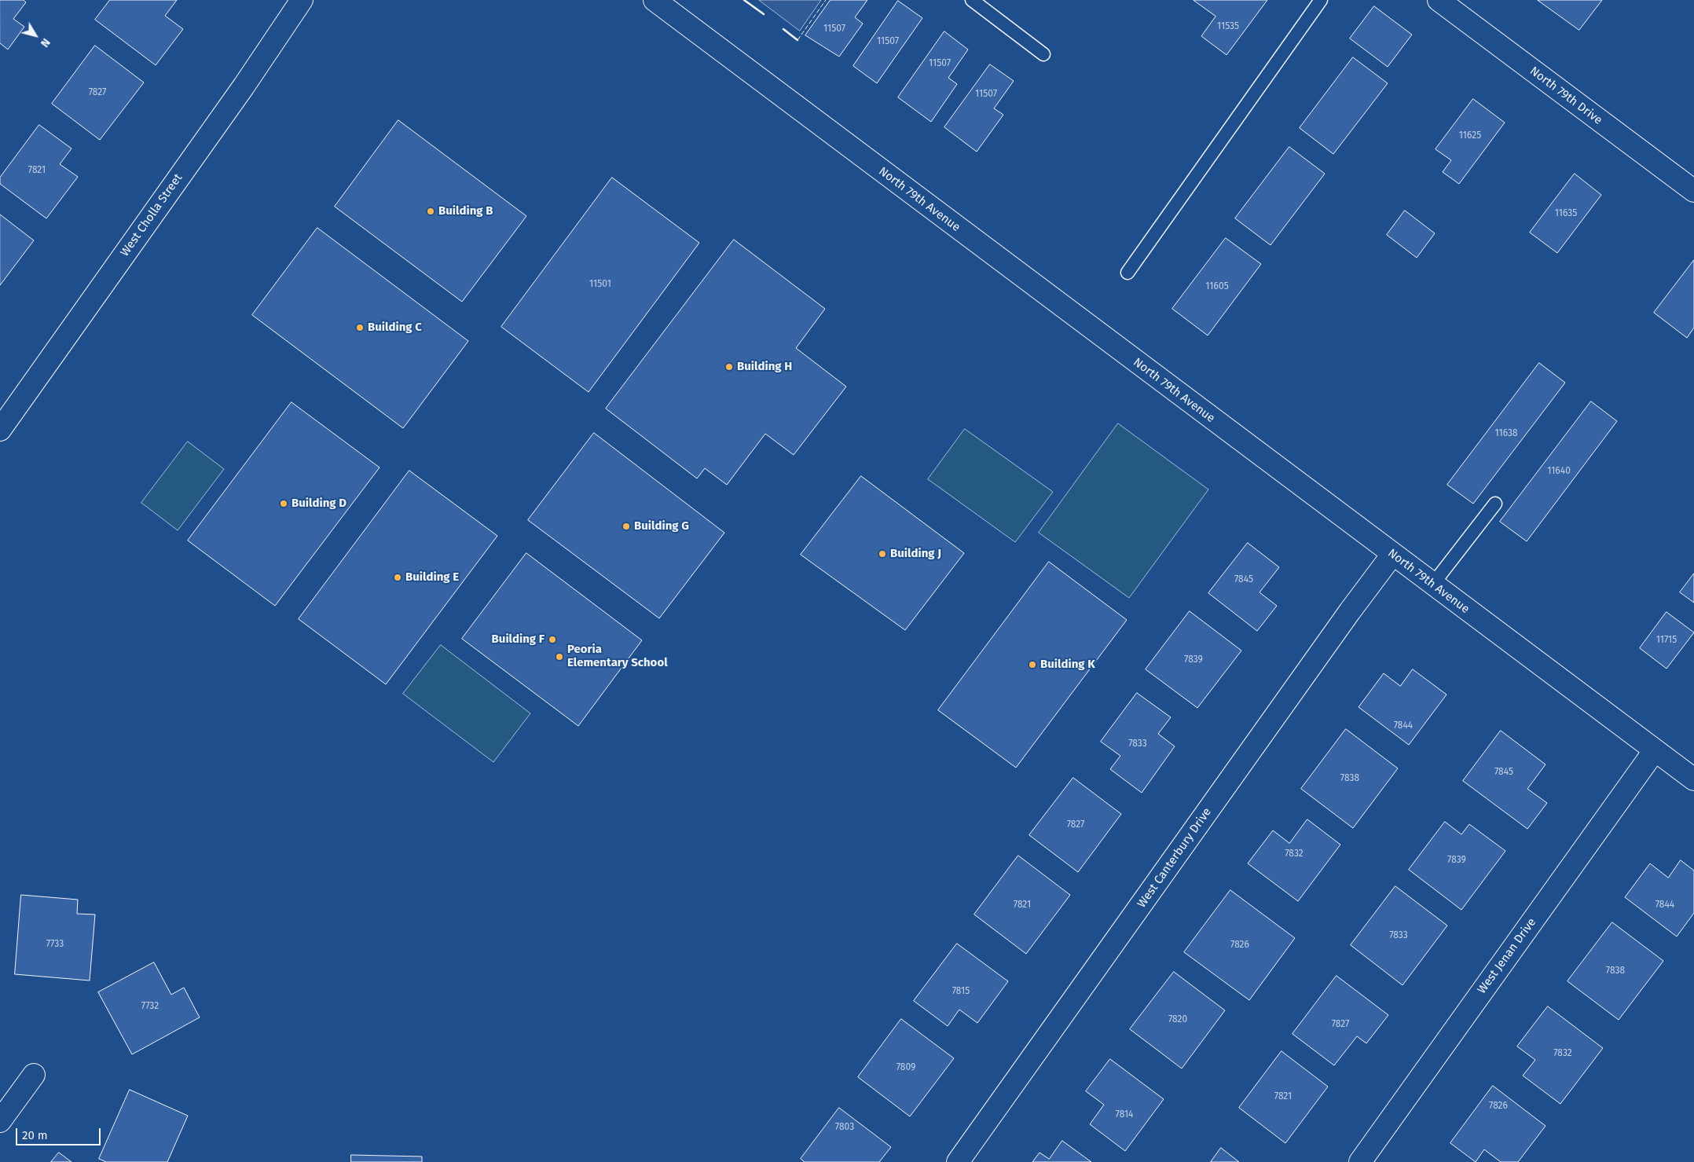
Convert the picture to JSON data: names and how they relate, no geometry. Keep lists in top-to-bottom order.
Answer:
{
  "streets": {
    "street": [
      "North 79th Drive",
      "North 79th Avenue",
      "West Cholla Street",
      "West Canterbury Drive",
      "West Jenan Drive"
    ]
  },
  "crossings": [
    ["North 79th Avenue", "West Canterbury Drive"],
    ["North 79th Avenue", "West Jenan Drive"]
  ],
  "places": [
    "Building B",
    "Building C",
    "Building H",
    "Building D",
    "Building G",
    "Building J",
    "Building E",
    "Building F",
    "Peoria Elementary School",
    "Building K"
  ],
  "house_numbers": [
    "11535",
    "11507",
    "11507",
    "11507",
    "7827",
    "11507",
    "11625",
    "7821",
    "11635",
    "11501",
    "11605",
    "11638",
    "11640",
    "7845",
    "11715",
    "7839",
    "7844",
    "7833",
    "7845",
    "7838",
    "7827",
    "7832",
    "7839",
    "7821",
    "7844",
    "7833",
    "7733",
    "7826",
    "7838",
    "7815",
    "7732",
    "7820",
    "7827",
    "7832",
    "7809",
    "7821",
    "7826",
    "7814",
    "7803"
  ],
  "scale_bar": "20 m",
  "north": "bottom right"
}
